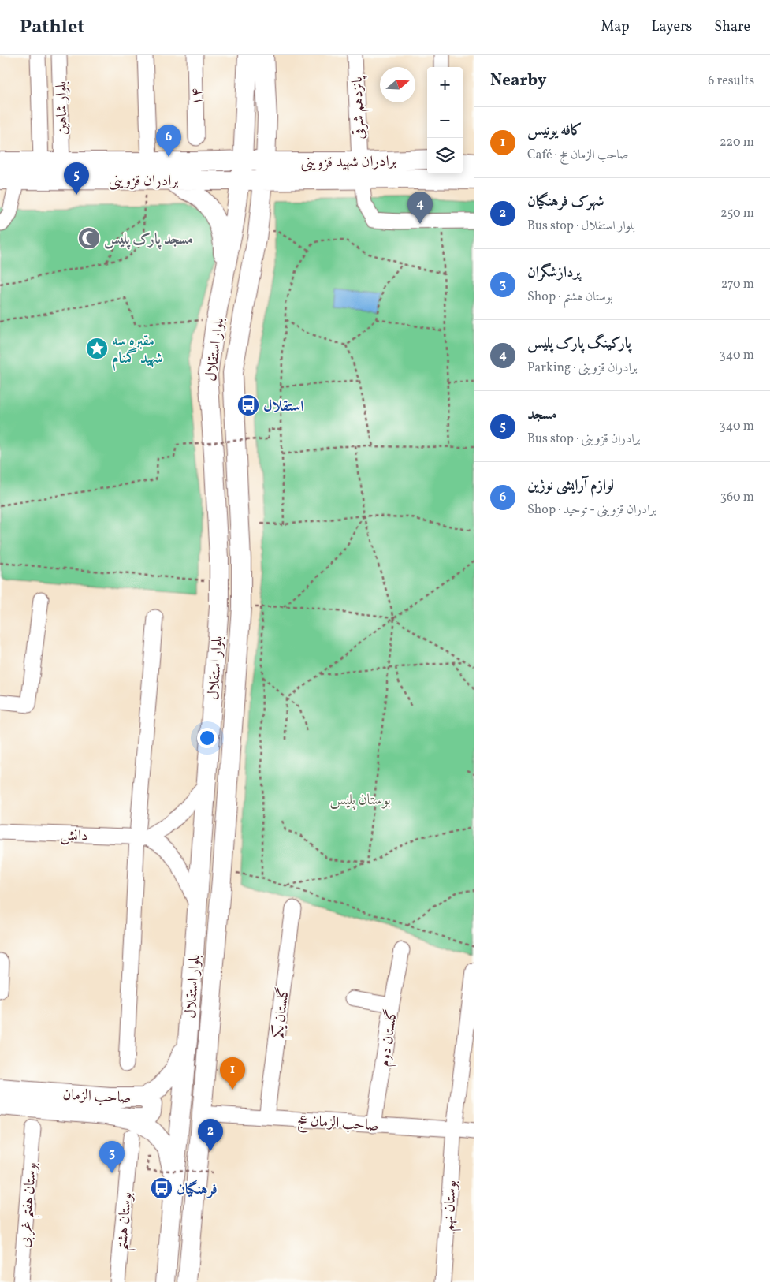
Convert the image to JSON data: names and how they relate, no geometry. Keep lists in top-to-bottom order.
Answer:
{
  "streets": {
    "main road": [
      "برادران شهید قزوینی",
      "برادران قزوینی",
      "بلوار استقلال",
      "صاحب الزمان"
    ],
    "street": [
      "۱۴",
      "بلوار شاهین",
      "پانزدهم شرقی",
      "دانش",
      "گلستان یکم",
      "گلستان دوم",
      "صاحب الزمان عج",
      "بوستان هفتم غربی",
      "بوستان نهم",
      "بوستان هشتم"
    ]
  },
  "crossings": [
    ["پانزدهم شرقی", "برادران شهید قزوینی"],
    ["برادران شهید قزوینی", "برادران قزوینی"],
    ["برادران شهید قزوینی", "بلوار استقلال"],
    ["برادران قزوینی", "بلوار استقلال"],
    ["بلوار استقلال", "صاحب الزمان"],
    ["بلوار استقلال", "صاحب الزمان عج"],
    ["گلستان یکم", "صاحب الزمان عج"],
    ["گلستان دوم", "صاحب الزمان عج"],
    ["صاحب الزمان", "بوستان هشتم"],
    ["صاحب الزمان عج", "بوستان نهم"]
  ],
  "parks": ["بوستان پلیس"],
  "places": {
    "mosque": ["مسجد پارک پلیس"],
    "place": ["مقبره سه شهید گمنام"],
    "bus stop": ["استقلال", "فرهنگیان"]
  },
  "north": "right",
  "page": {
    "header": "Pathlet",
    "nav": ["Map", "Layers", "Share"],
    "heading": ["Nearby", "6 results"],
    "map_buttons": ["+", "−"],
    "list": [
      {
        "mark": "1",
        "name": "کافه یونیس",
        "note": "Café · صاحب الزمان عج",
        "value": "220 m"
      },
      {
        "mark": "2",
        "name": "شهرک فرهنگیان",
        "note": "Bus stop · بلوار استقلال",
        "value": "250 m"
      },
      {
        "mark": "3",
        "name": "پردازشگران",
        "note": "Shop · بوستان هشتم",
        "value": "270 m"
      },
      {
        "mark": "4",
        "name": "پارکینگ پارک پلیس",
        "note": "Parking · برادران قزوینی",
        "value": "340 m"
      },
      {
        "mark": "5",
        "name": "مسجد",
        "note": "Bus stop · برادران قزوینی",
        "value": "340 m"
      },
      {
        "mark": "6",
        "name": "لوازم آرایشی نوژین",
        "note": "Shop · برادران قزوینی - توحید",
        "value": "360 m"
      }
    ],
    "pins": [
      "6",
      "5",
      "4",
      "1",
      "2",
      "3"
    ]
  }
}
